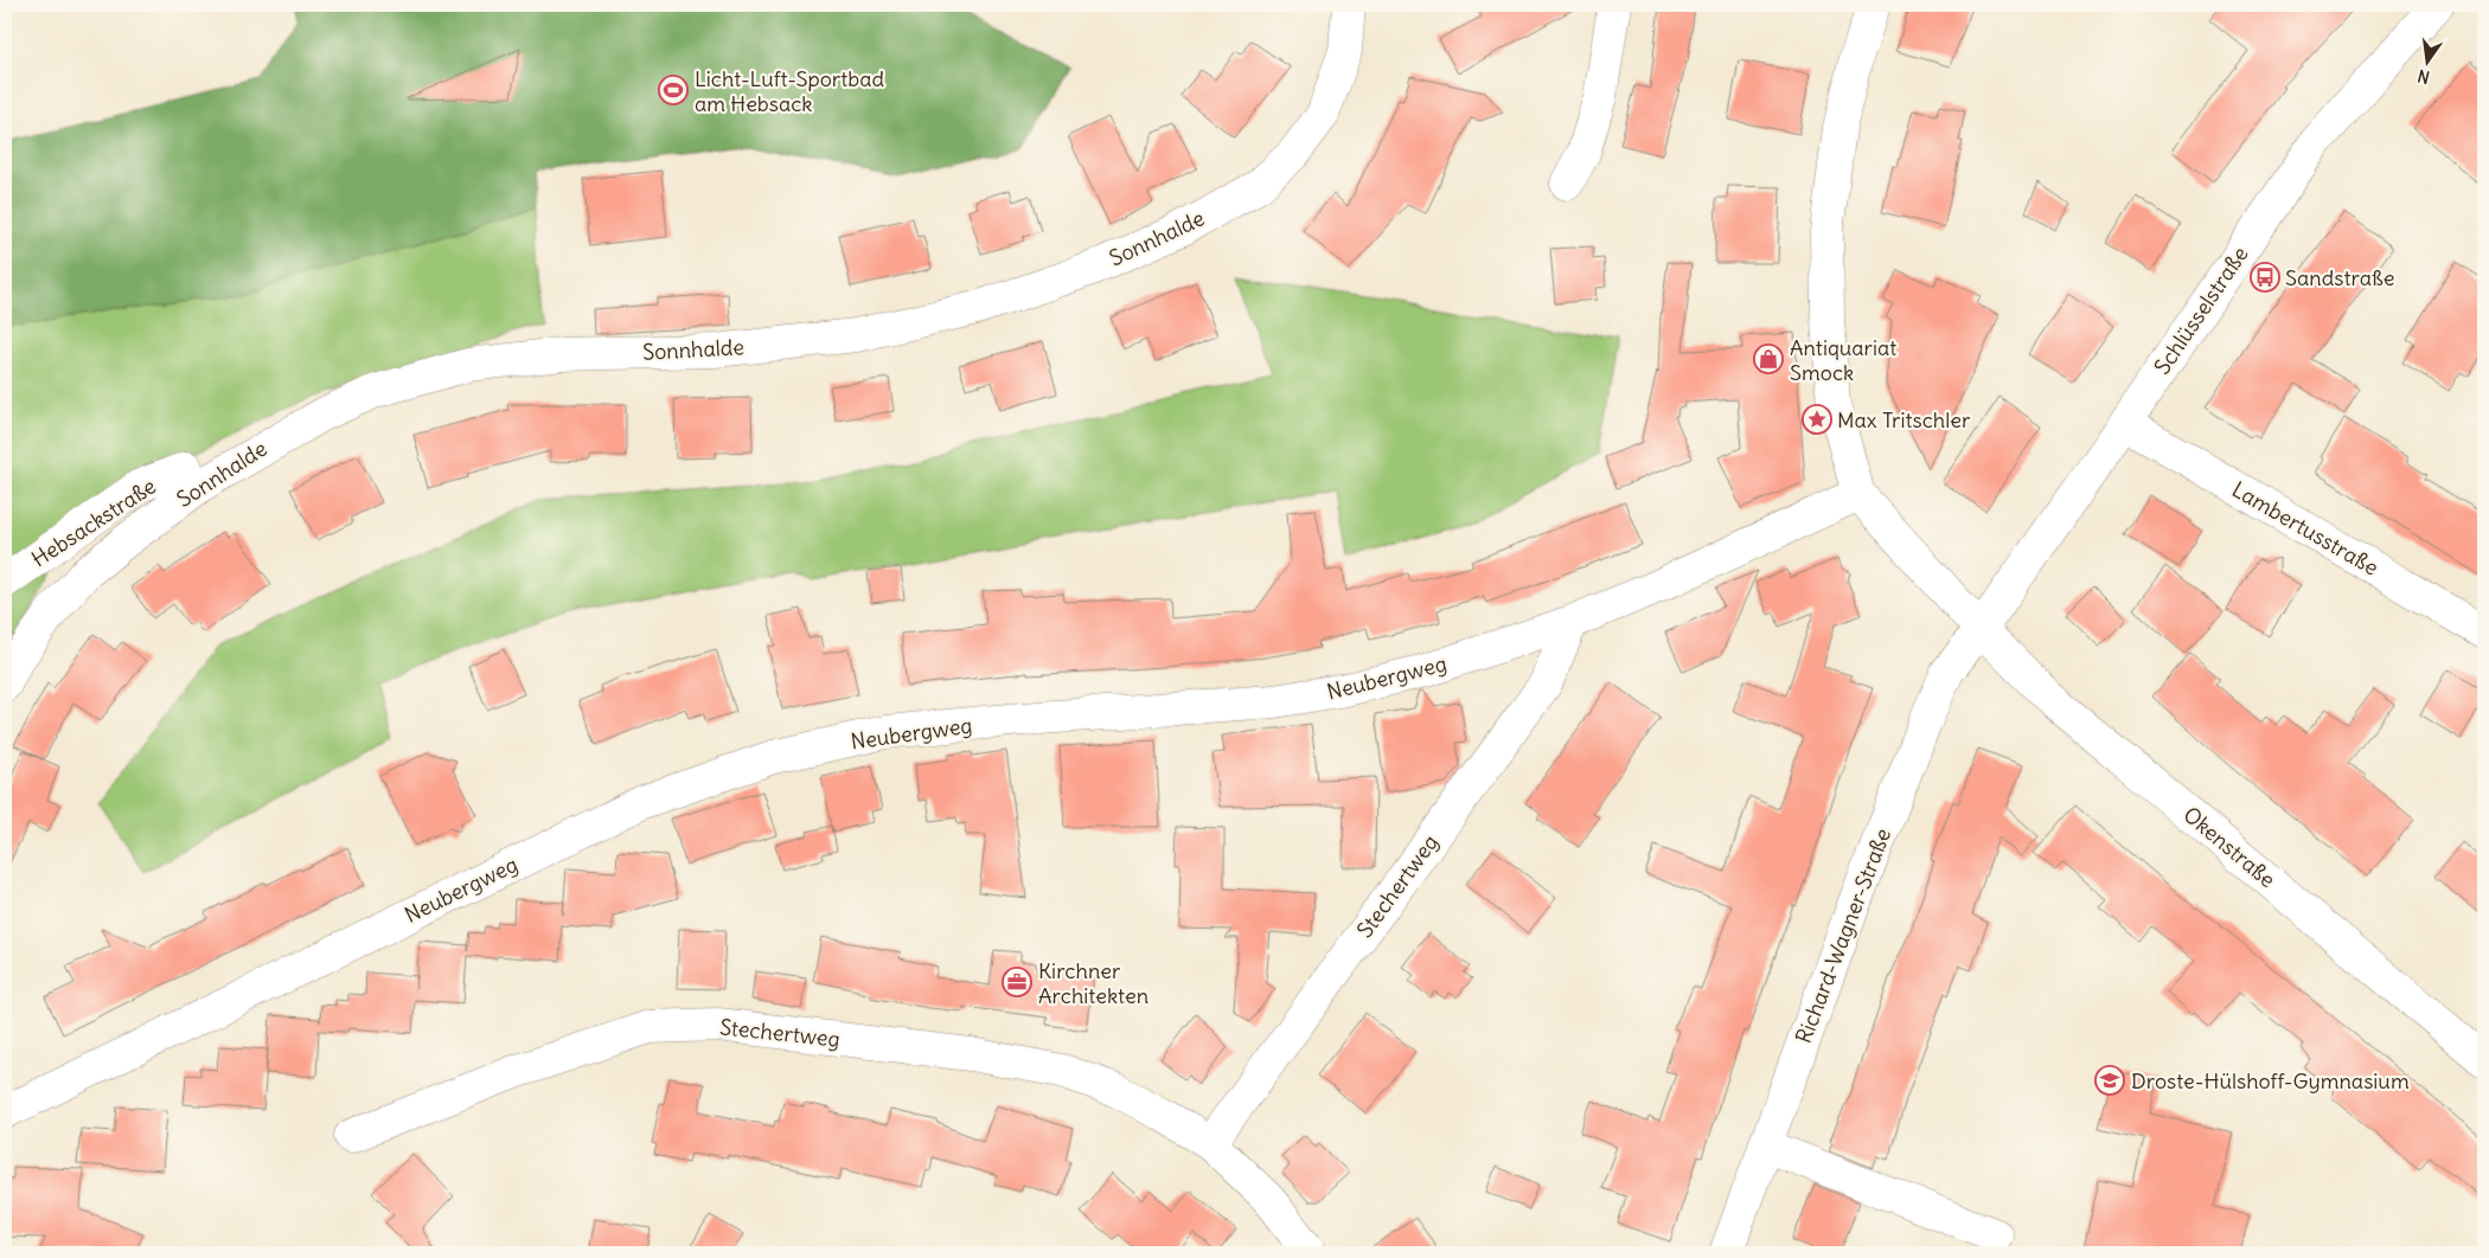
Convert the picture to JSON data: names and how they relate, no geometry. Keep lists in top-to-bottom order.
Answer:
{
  "streets": {
    "street": [
      "Sonnhalde",
      "Schlüsselstraße",
      "Hebsackstraße",
      "Lambertusstraße",
      "Neubergweg",
      "Okenstraße",
      "Stechertweg",
      "Richard-Wagner-Straße"
    ]
  },
  "crossings": [
    ["Schlüsselstraße", "Lambertusstraße"],
    ["Schlüsselstraße", "Okenstraße"],
    ["Schlüsselstraße", "Richard-Wagner-Straße"],
    ["Neubergweg", "Stechertweg"],
    ["Okenstraße", "Richard-Wagner-Straße"]
  ],
  "places": {
    "sports": ["Licht-Luft-Sportbad am Hebsack"],
    "bus stop": ["Sandstraße"],
    "shop": ["Antiquariat Smock"],
    "place": ["Max Tritschler"],
    "office": ["Kirchner Architekten"],
    "school or university": ["Droste-Hülshoff-Gymnasium"]
  },
  "north": "bottom"
}
